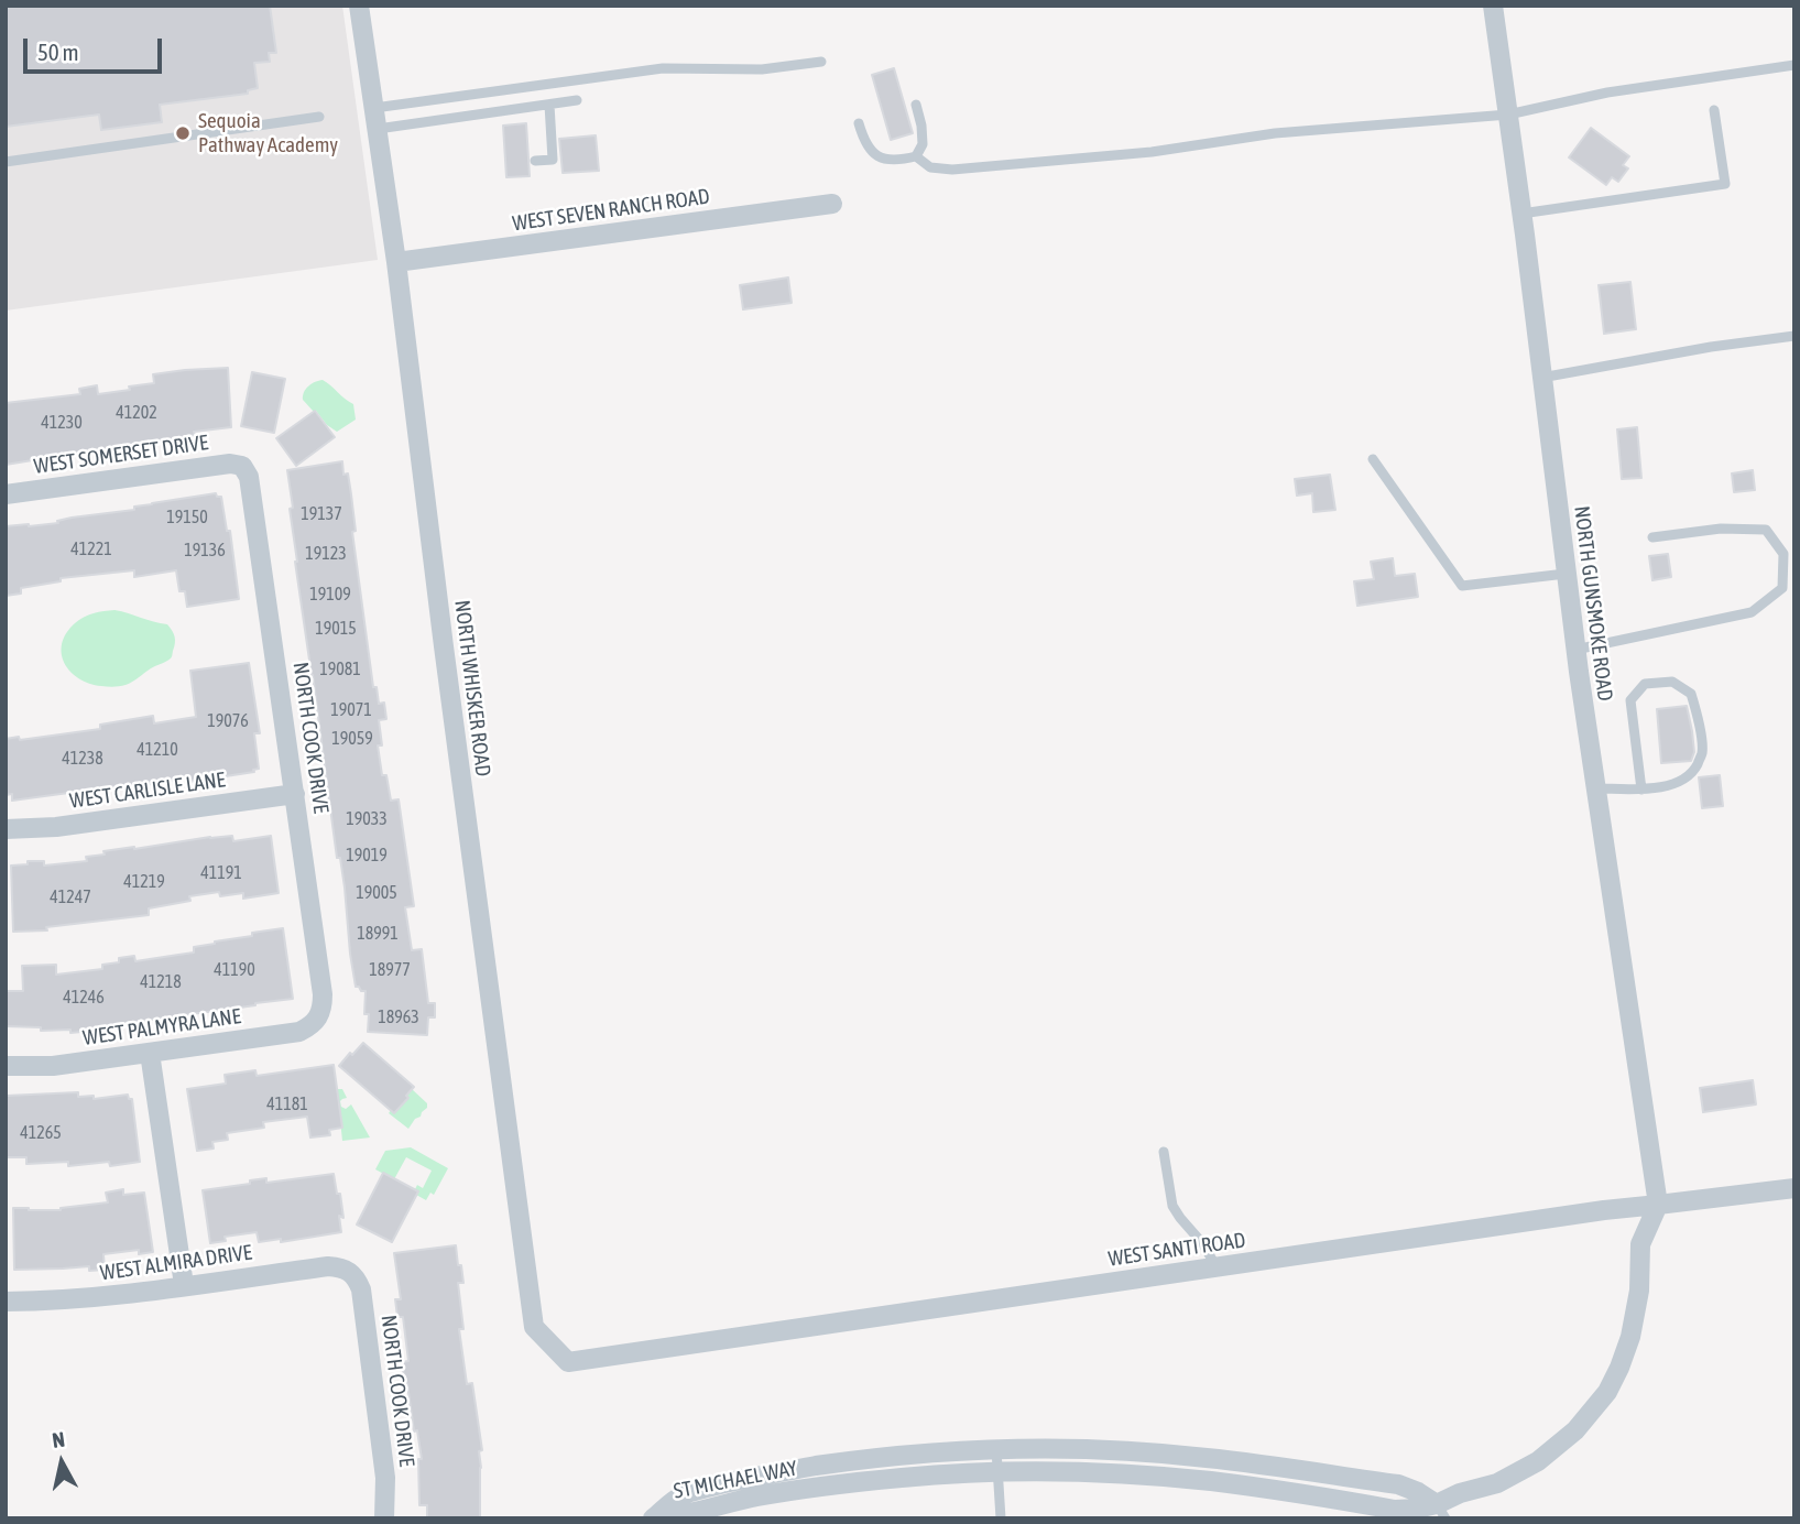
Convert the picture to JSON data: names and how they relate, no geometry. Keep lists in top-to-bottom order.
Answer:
{
  "streets": {
    "street": [
      "WEST SEVEN RANCH ROAD",
      "WEST SOMERSET DRIVE",
      "NORTH GUNSMOKE ROAD",
      "NORTH WHISKER ROAD",
      "NORTH COOK DRIVE",
      "WEST CARLISLE LANE",
      "WEST PALMYRA LANE",
      "WEST SANTI ROAD",
      "WEST ALMIRA DRIVE",
      "ST MICHAEL WAY"
    ]
  },
  "crossings": [
    ["WEST SEVEN RANCH ROAD", "NORTH WHISKER ROAD"],
    ["WEST SOMERSET DRIVE", "NORTH COOK DRIVE"],
    ["NORTH GUNSMOKE ROAD", "WEST SANTI ROAD"],
    ["NORTH GUNSMOKE ROAD", "ST MICHAEL WAY"],
    ["NORTH WHISKER ROAD", "WEST SANTI ROAD"],
    ["NORTH COOK DRIVE", "WEST CARLISLE LANE"],
    ["NORTH COOK DRIVE", "WEST PALMYRA LANE"],
    ["NORTH COOK DRIVE", "WEST ALMIRA DRIVE"],
    ["WEST SANTI ROAD", "ST MICHAEL WAY"]
  ],
  "places": ["Sequoia Pathway Academy"],
  "house_numbers": [
    "41202",
    "41230",
    "19137",
    "19150",
    "41221",
    "19136",
    "19123",
    "19109",
    "19015",
    "19081",
    "19071",
    "19076",
    "19059",
    "41210",
    "41238",
    "19033",
    "19019",
    "41191",
    "41219",
    "19005",
    "41247",
    "18991",
    "41190",
    "18977",
    "41218",
    "41246",
    "18963",
    "41181",
    "41265"
  ],
  "scale_bar": "50 m",
  "north": "top"
}
